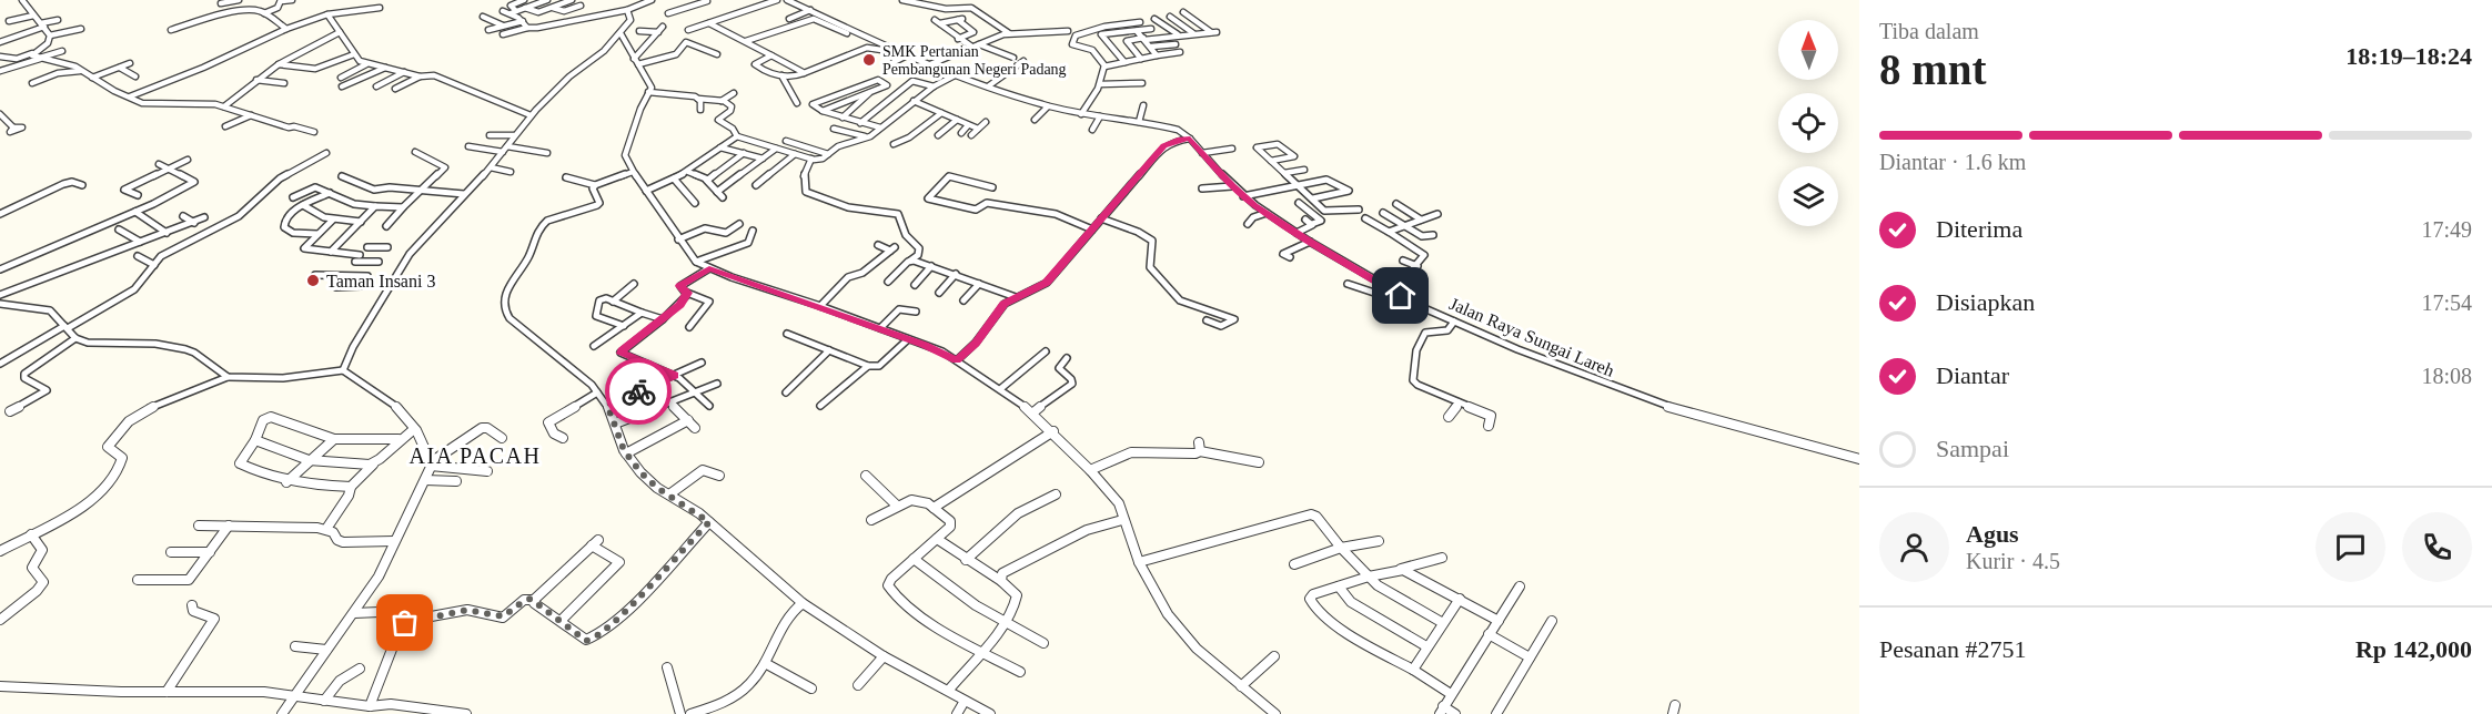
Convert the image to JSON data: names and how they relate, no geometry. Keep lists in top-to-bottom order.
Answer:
{
  "streets": {
    "street": ["Jalan Raya Sungai Lareh"]
  },
  "districts": ["AIA PACAH"],
  "places": ["SMK Pertanian Pembangunan Negeri Padang", "Taman Insani 3"],
  "north": "top",
  "page": {
    "heading": ["8 mnt", "Tiba dalam", "18:19–18:24"],
    "panel": [
      "Agus",
      "Kurir · 4.5",
      "Pesanan #2751",
      "Rp 142,000"
    ],
    "bar": "Diantar · 1.6 km",
    "list": [
      ["Diterima", "17:49"],
      ["Disiapkan", "17:54"],
      ["Diantar", "18:08"],
      "Sampai"
    ]
  }
}
